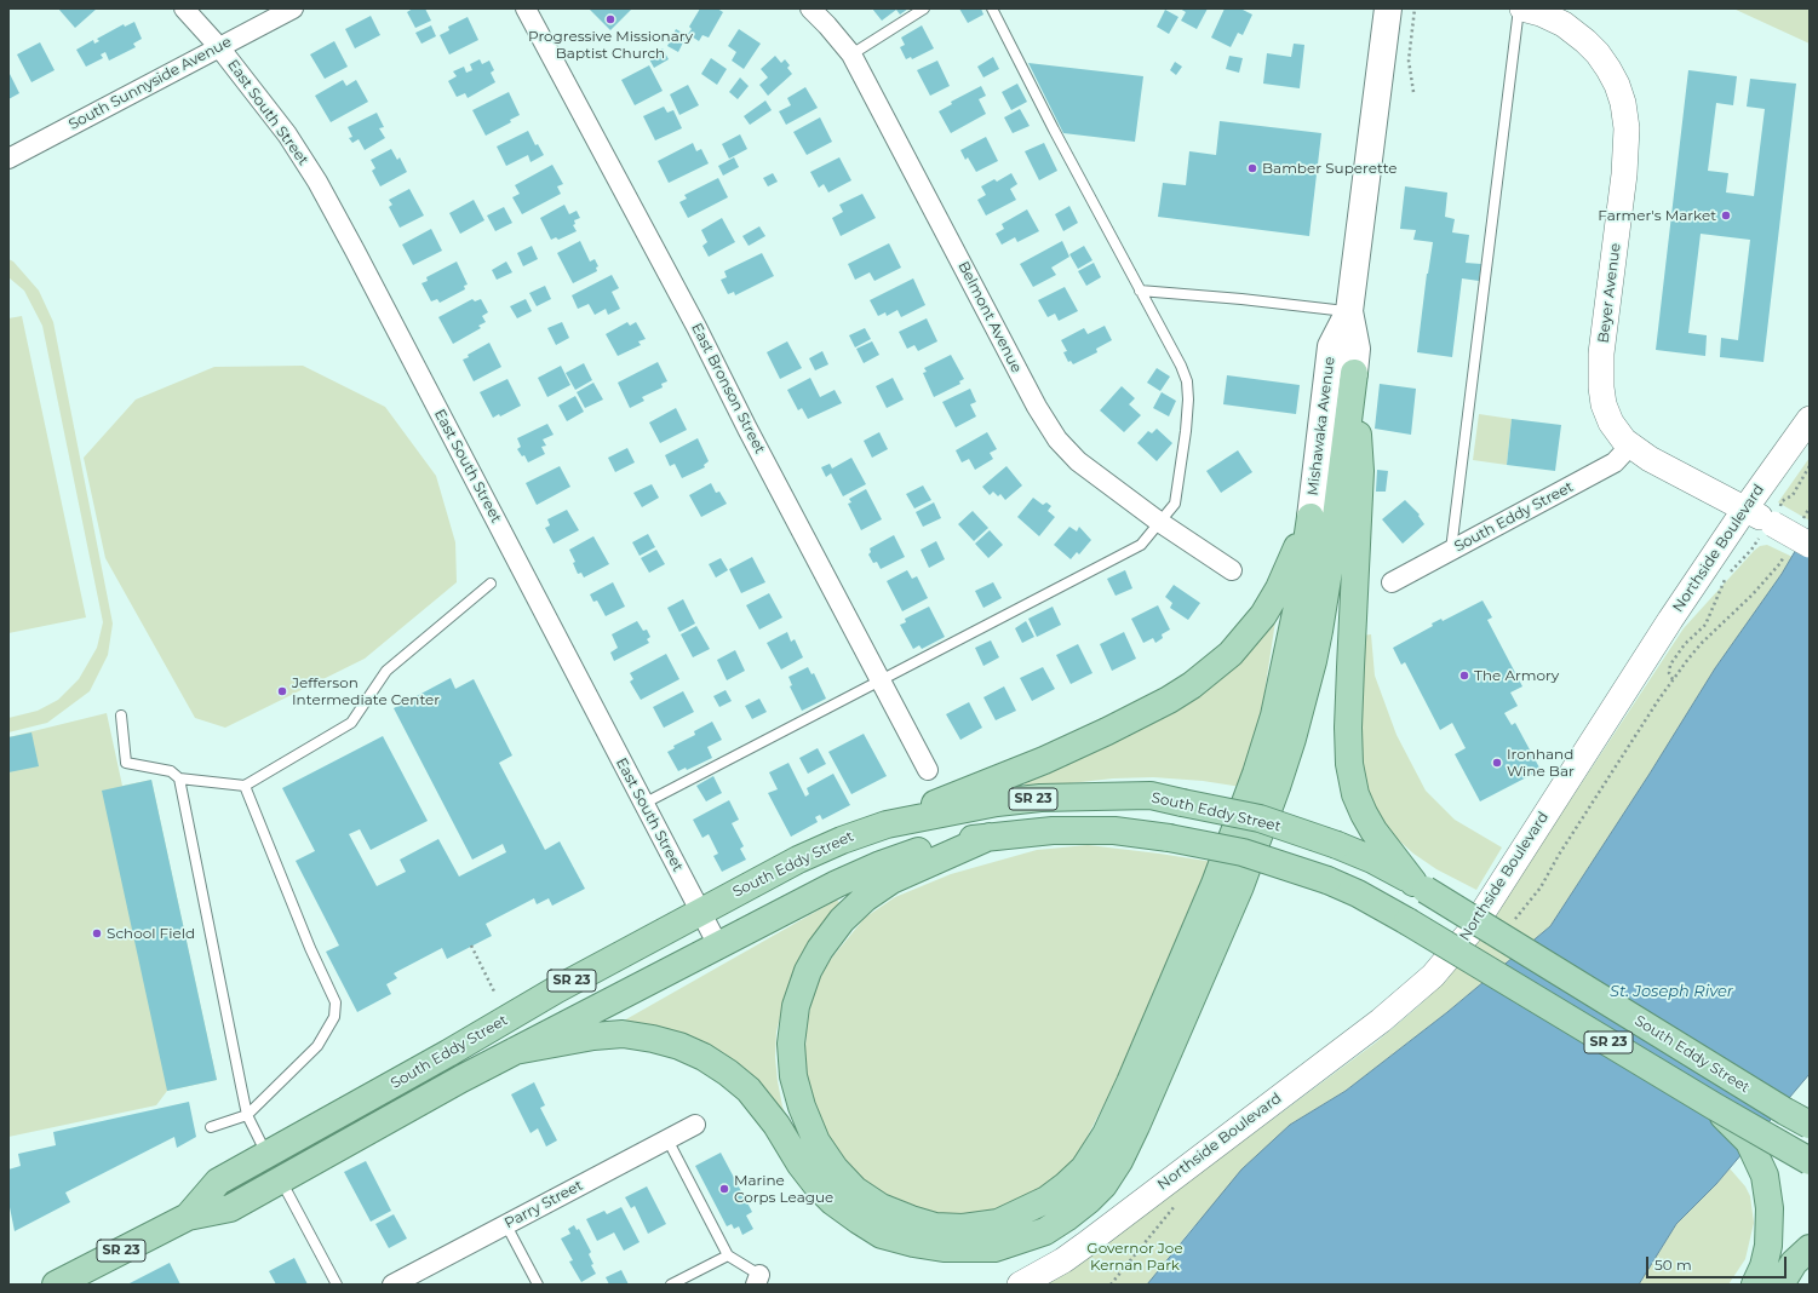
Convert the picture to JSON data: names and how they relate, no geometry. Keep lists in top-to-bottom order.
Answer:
{
  "streets": {
    "main road": ["Mishawaka Avenue", "South Eddy Street", "SR 23"],
    "street": [
      "South Sunnyside Avenue",
      "East South Street",
      "Beyer Avenue",
      "Belmont Avenue",
      "East Bronson Street",
      "Northside Boulevard",
      "Parry Street"
    ]
  },
  "crossings": [
    ["South Sunnyside Avenue", "East South Street"],
    ["East South Street", "South Eddy Street"],
    ["Beyer Avenue", "South Eddy Street"],
    ["Beyer Avenue", "Northside Boulevard"]
  ],
  "water": ["St. Joseph River"],
  "parks": ["Governor Joe Kernan Park"],
  "places": [
    "Progressive Missionary Baptist Church",
    "Bamber Superette",
    "Farmer's Market",
    "The Armory",
    "Jefferson Intermediate Center",
    "Ironhand Wine Bar",
    "School Field",
    "Marine Corps League"
  ],
  "scale_bar": "50 m"
}
